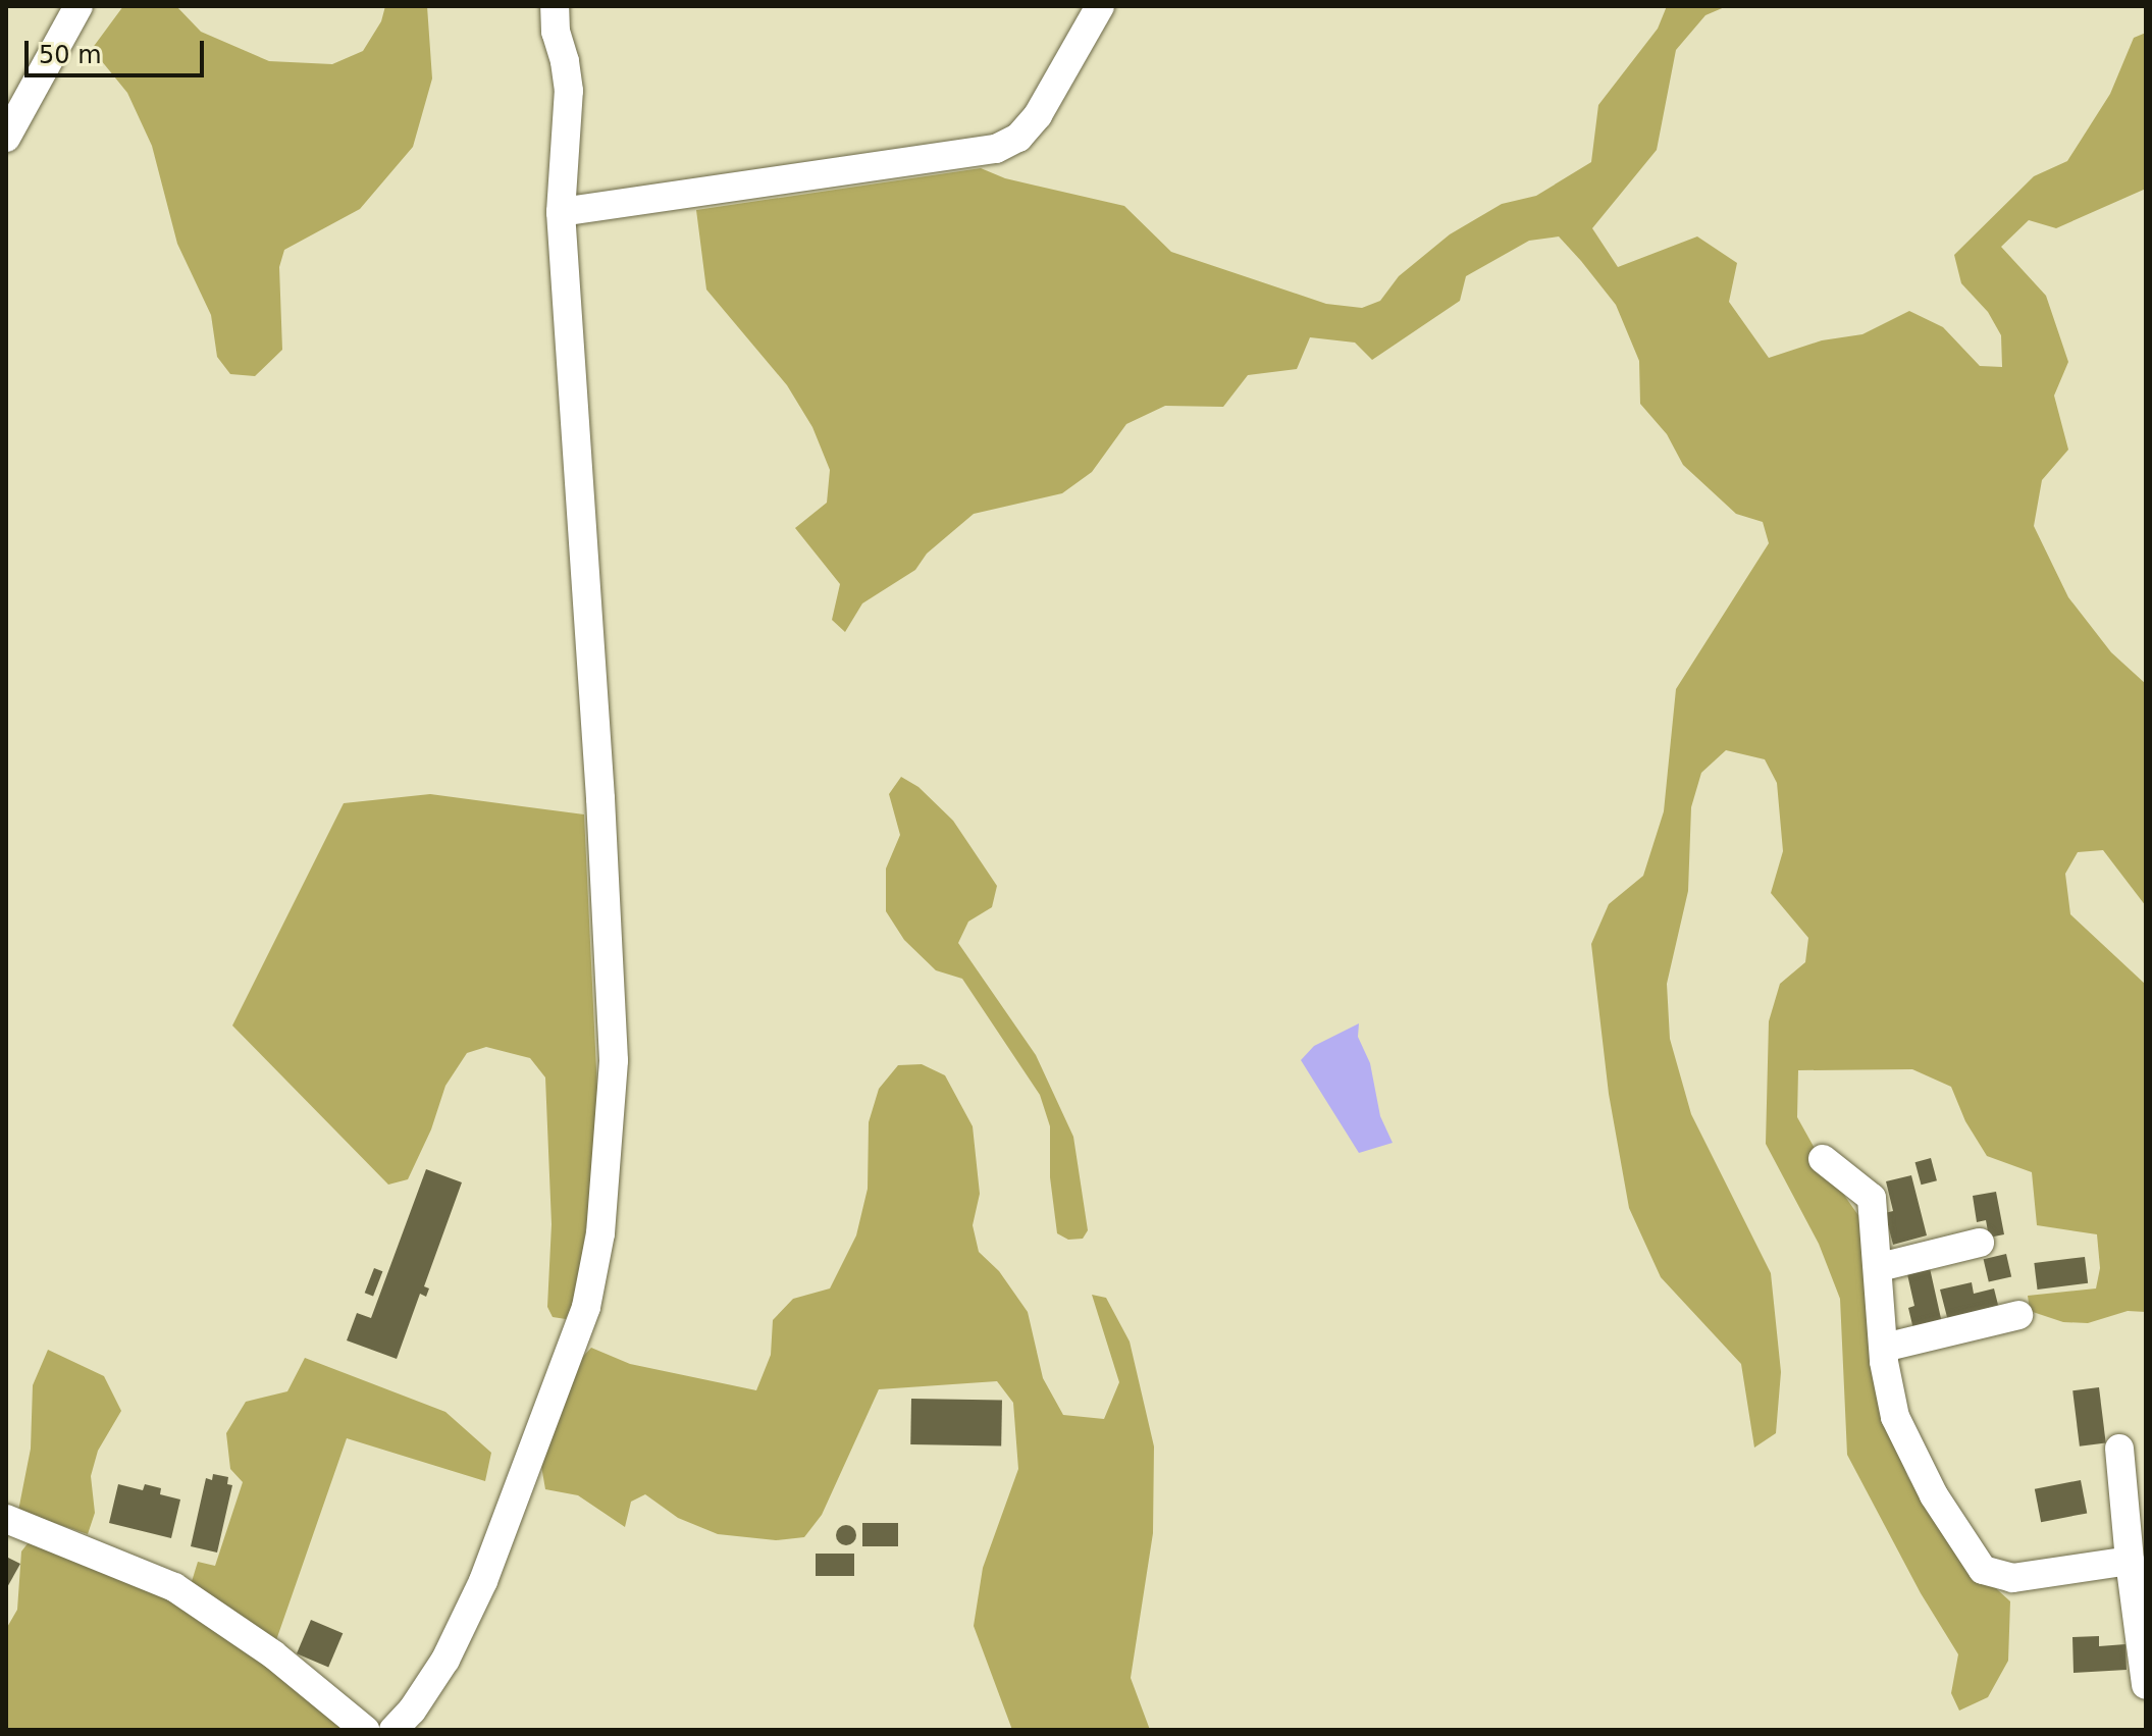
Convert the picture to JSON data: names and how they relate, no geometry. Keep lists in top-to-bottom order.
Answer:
{
  "scale_bar": "50 m"
}
